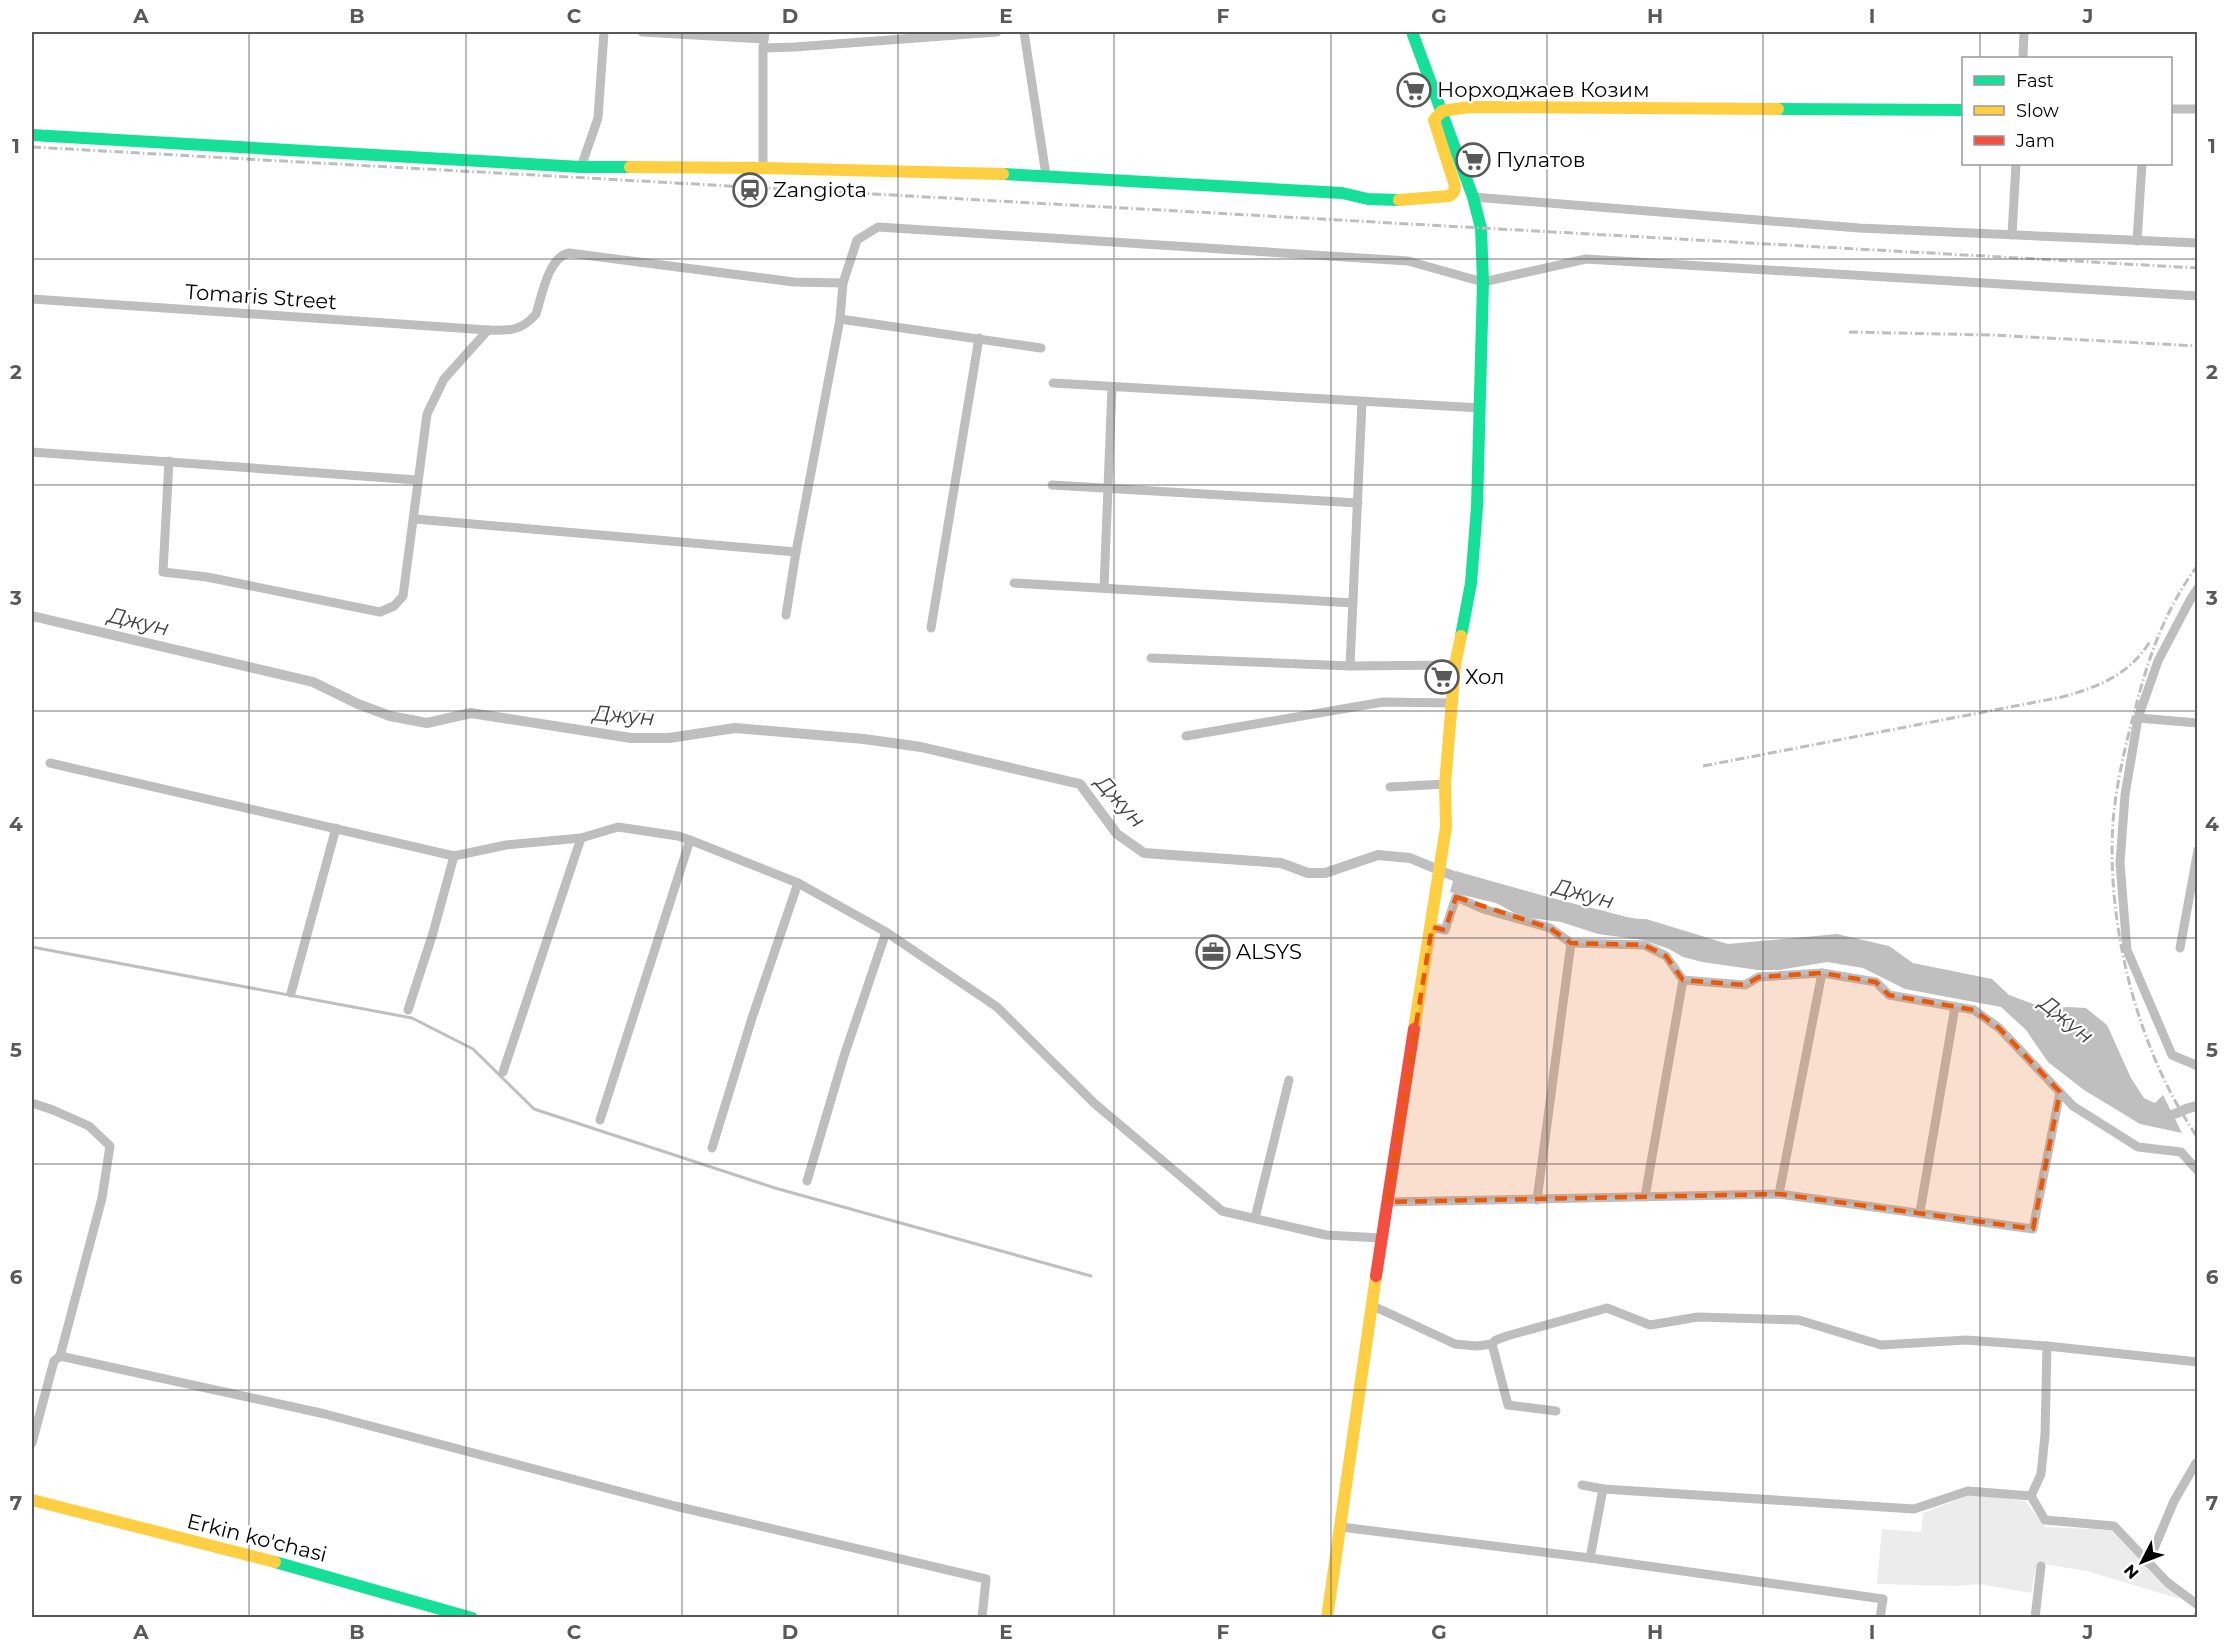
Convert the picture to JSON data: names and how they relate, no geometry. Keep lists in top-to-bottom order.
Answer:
{
  "streets": {
    "main road": ["Erkin ko'chasi"],
    "street": ["Tomaris Street"]
  },
  "water": ["Джун"],
  "places": {
    "supermarket": ["Норходжаев Козим", "Пулатов", "Хол"],
    "station": ["Zangiota"],
    "office": ["ALSYS"]
  },
  "legend": ["Fast", "Slow", "Jam"],
  "north": "bottom left",
  "grid": {
    "columns": [
      "A",
      "B",
      "C",
      "D",
      "E",
      "F",
      "G",
      "H",
      "I",
      "J"
    ],
    "rows": [
      "1",
      "2",
      "3",
      "4",
      "5",
      "6",
      "7"
    ]
  }
}
